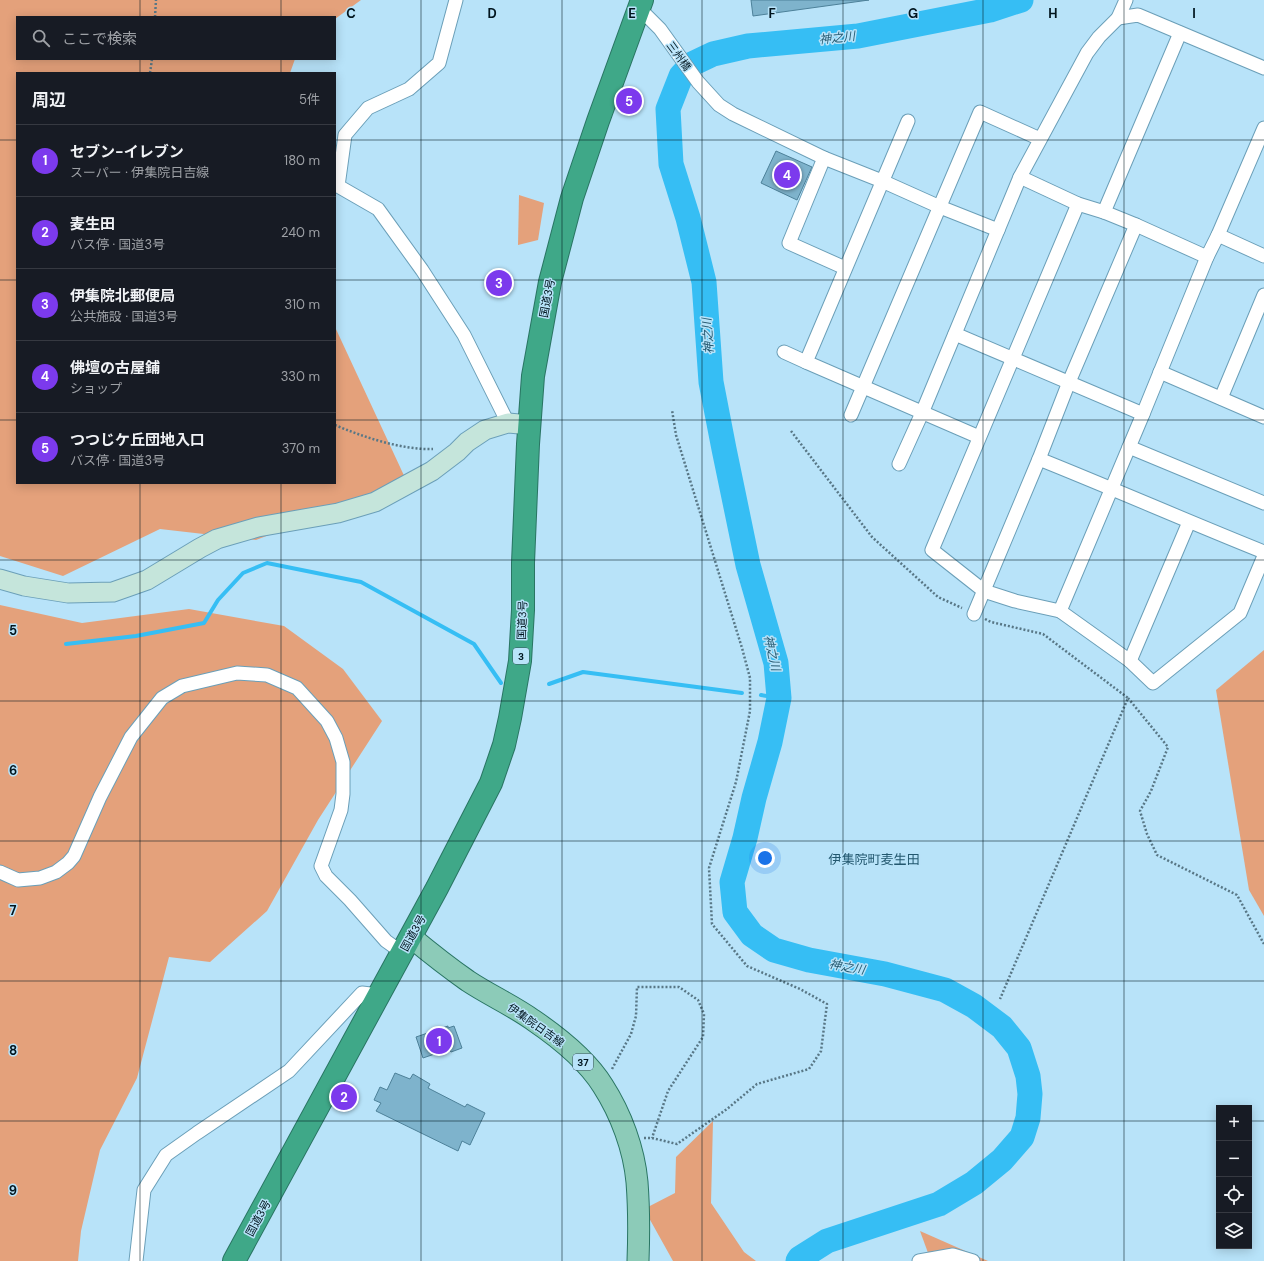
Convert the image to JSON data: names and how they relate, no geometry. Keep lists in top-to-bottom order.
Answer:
{
  "streets": {
    "highway": ["国道3号", "3"],
    "main road": ["伊集院日吉線", "37"],
    "street": ["三州橋"]
  },
  "crossings": [
    ["三州橋", "国道3号"],
    ["国道3号", "伊集院日吉線"]
  ],
  "districts": ["伊集院町麦生田"],
  "water": ["神之川"],
  "page": {
    "search": "ここで検索",
    "heading": ["周辺", "5件"],
    "pins": [
      "5",
      "4",
      "3",
      "1",
      "2"
    ],
    "list": [
      {
        "mark": "1",
        "name": "セブン-イレブン",
        "note": "スーパー · 伊集院日吉線",
        "value": "180 m"
      },
      {
        "mark": "2",
        "name": "麦生田",
        "note": "バス停 · 国道3号",
        "value": "240 m"
      },
      {
        "mark": "3",
        "name": "伊集院北郵便局",
        "note": "公共施設 · 国道3号",
        "value": "310 m"
      },
      {
        "mark": "4",
        "name": "佛壇の古屋鋪",
        "note": "ショップ",
        "value": "330 m"
      },
      {
        "mark": "5",
        "name": "つつじケ丘団地入口",
        "note": "バス停 · 国道3号",
        "value": "370 m"
      }
    ],
    "map_buttons": ["+", "−"]
  },
  "grid": {
    "columns": [
      "C",
      "D",
      "E",
      "F",
      "G",
      "H",
      "I"
    ],
    "rows": [
      "5",
      "6",
      "7",
      "8",
      "9"
    ]
  }
}
